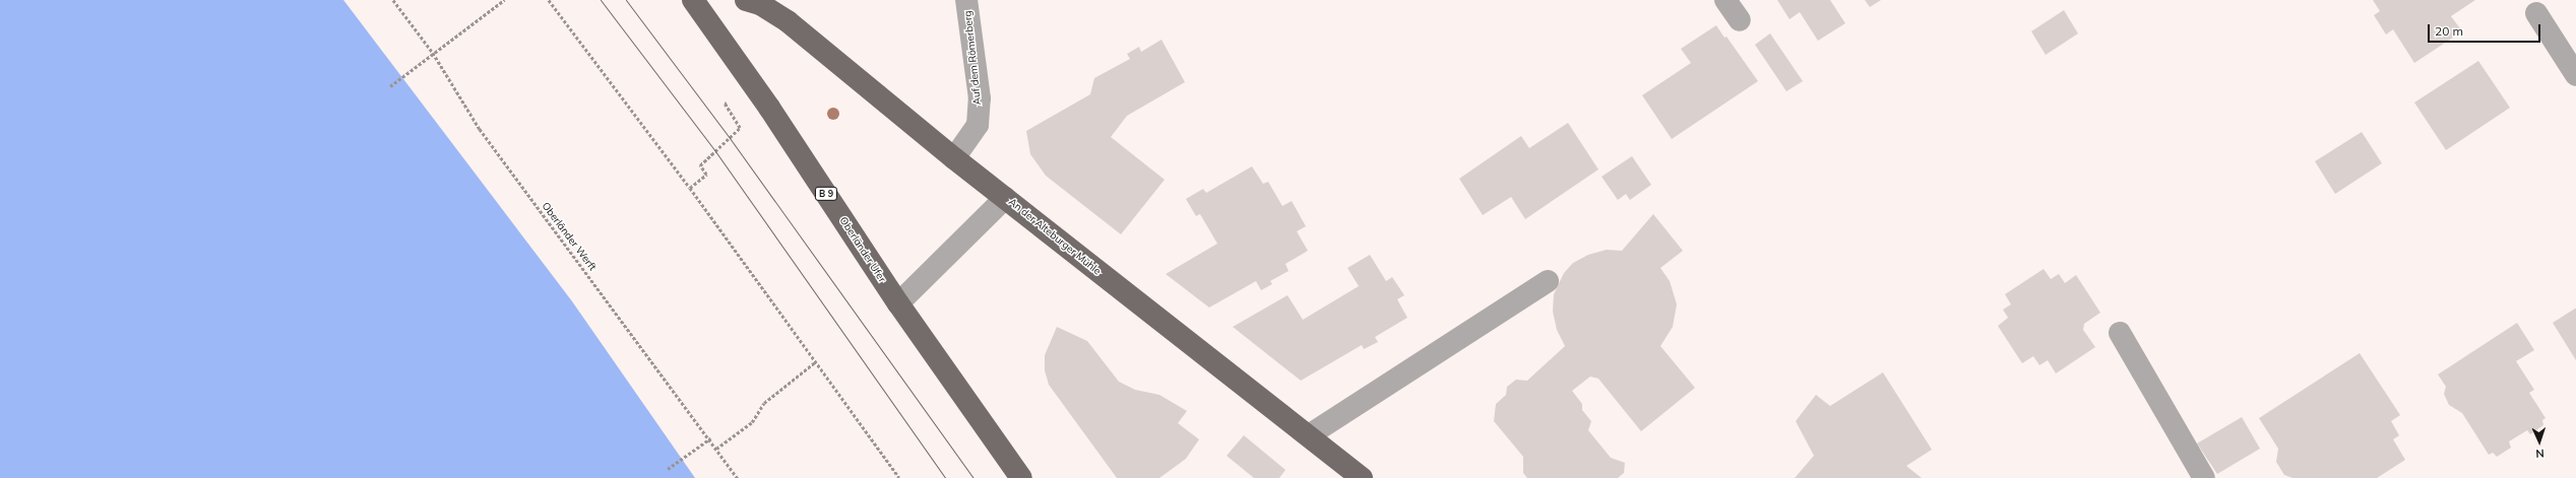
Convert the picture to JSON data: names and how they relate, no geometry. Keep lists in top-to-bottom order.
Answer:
{
  "streets": {
    "main road": ["B 9", "An der Alteburger Mühle", "Oberländer Ufer"],
    "street": ["Auf dem Römerberg"],
    "path": ["Oberländer Werft"]
  },
  "crossings": [
    ["Auf dem Römerberg", "An der Alteburger Mühle"]
  ],
  "scale_bar": "20 m",
  "north": "bottom"
}
